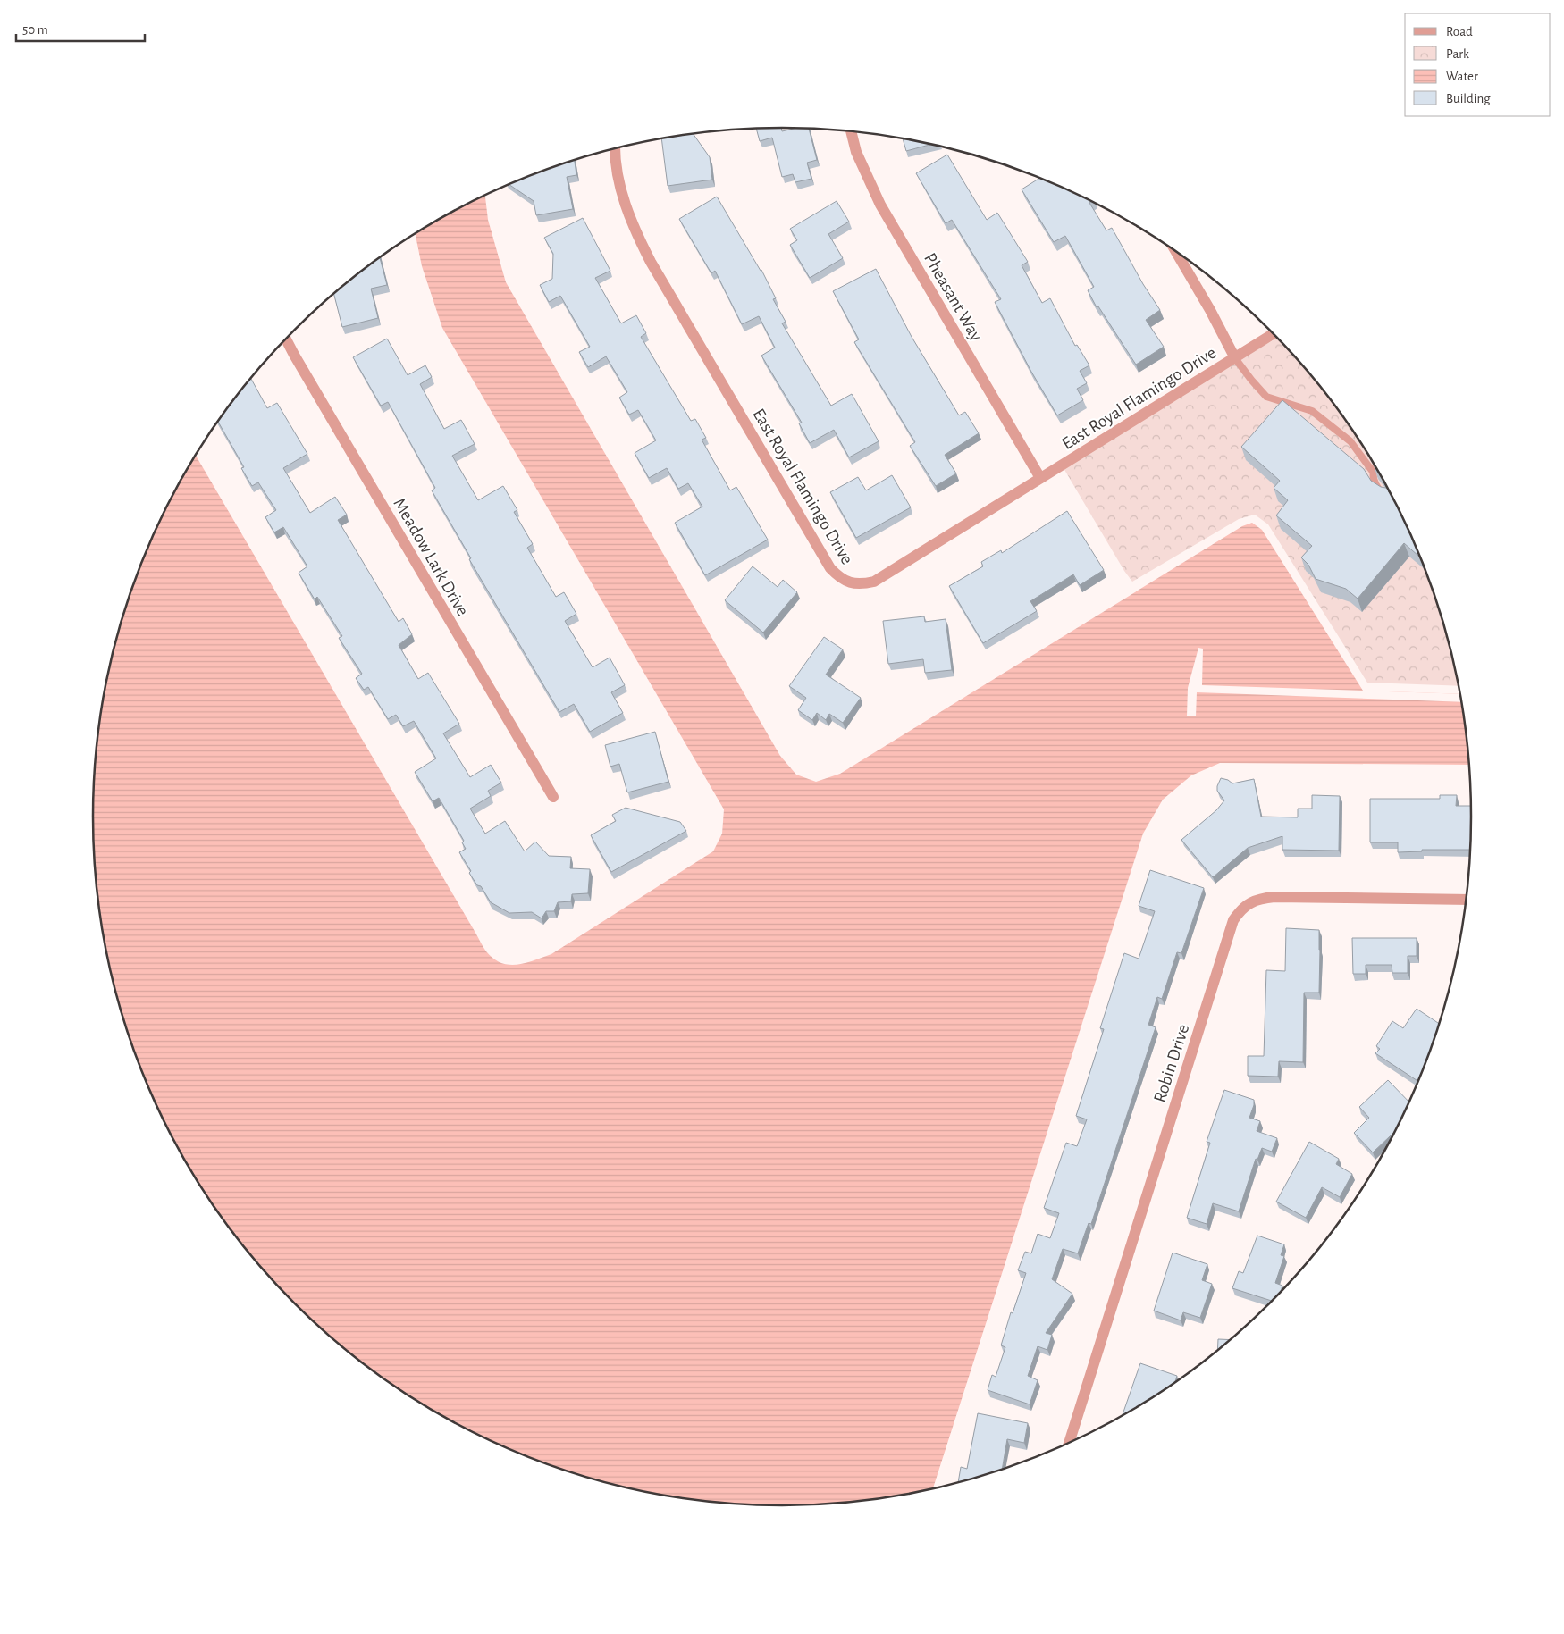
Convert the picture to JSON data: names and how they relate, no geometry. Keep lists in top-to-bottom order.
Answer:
{
  "streets": {
    "street": [
      "Pheasant Way",
      "East Royal Flamingo Drive",
      "Meadow Lark Drive",
      "Robin Drive"
    ]
  },
  "crossings": [
    ["Pheasant Way", "East Royal Flamingo Drive"]
  ],
  "legend": [
    "Road",
    "Park",
    "Water",
    "Building"
  ],
  "scale_bar": "50 m"
}
